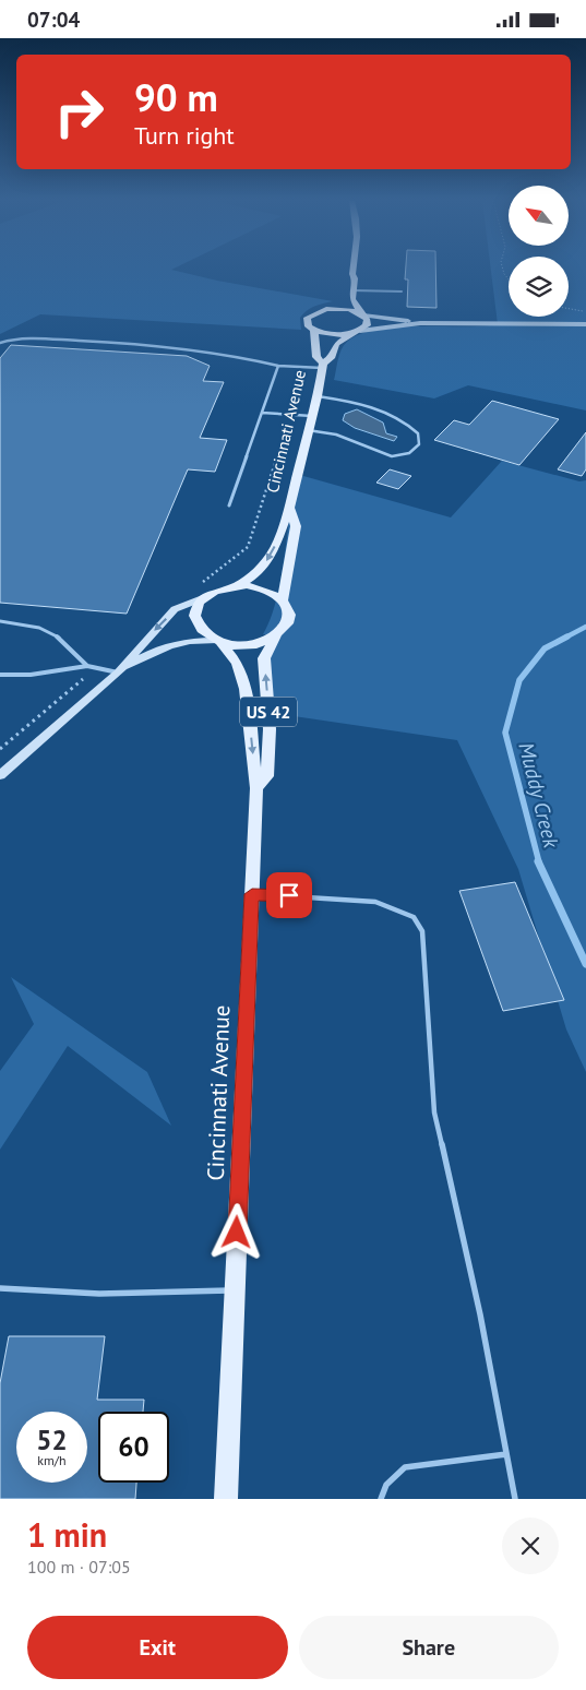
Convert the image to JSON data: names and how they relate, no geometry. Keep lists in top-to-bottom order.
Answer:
{
  "streets": {
    "main road": ["Cincinnati Avenue", "US 42"]
  },
  "water": ["Muddy Creek"],
  "north": "top left",
  "page": {
    "status": "07:04",
    "turn": ["90 m", "Turn right"],
    "speed": "52 km/h",
    "limit": "60",
    "heading": ["1 min", "100 m · 07:05"],
    "buttons": ["Exit", "Share"]
  }
}
